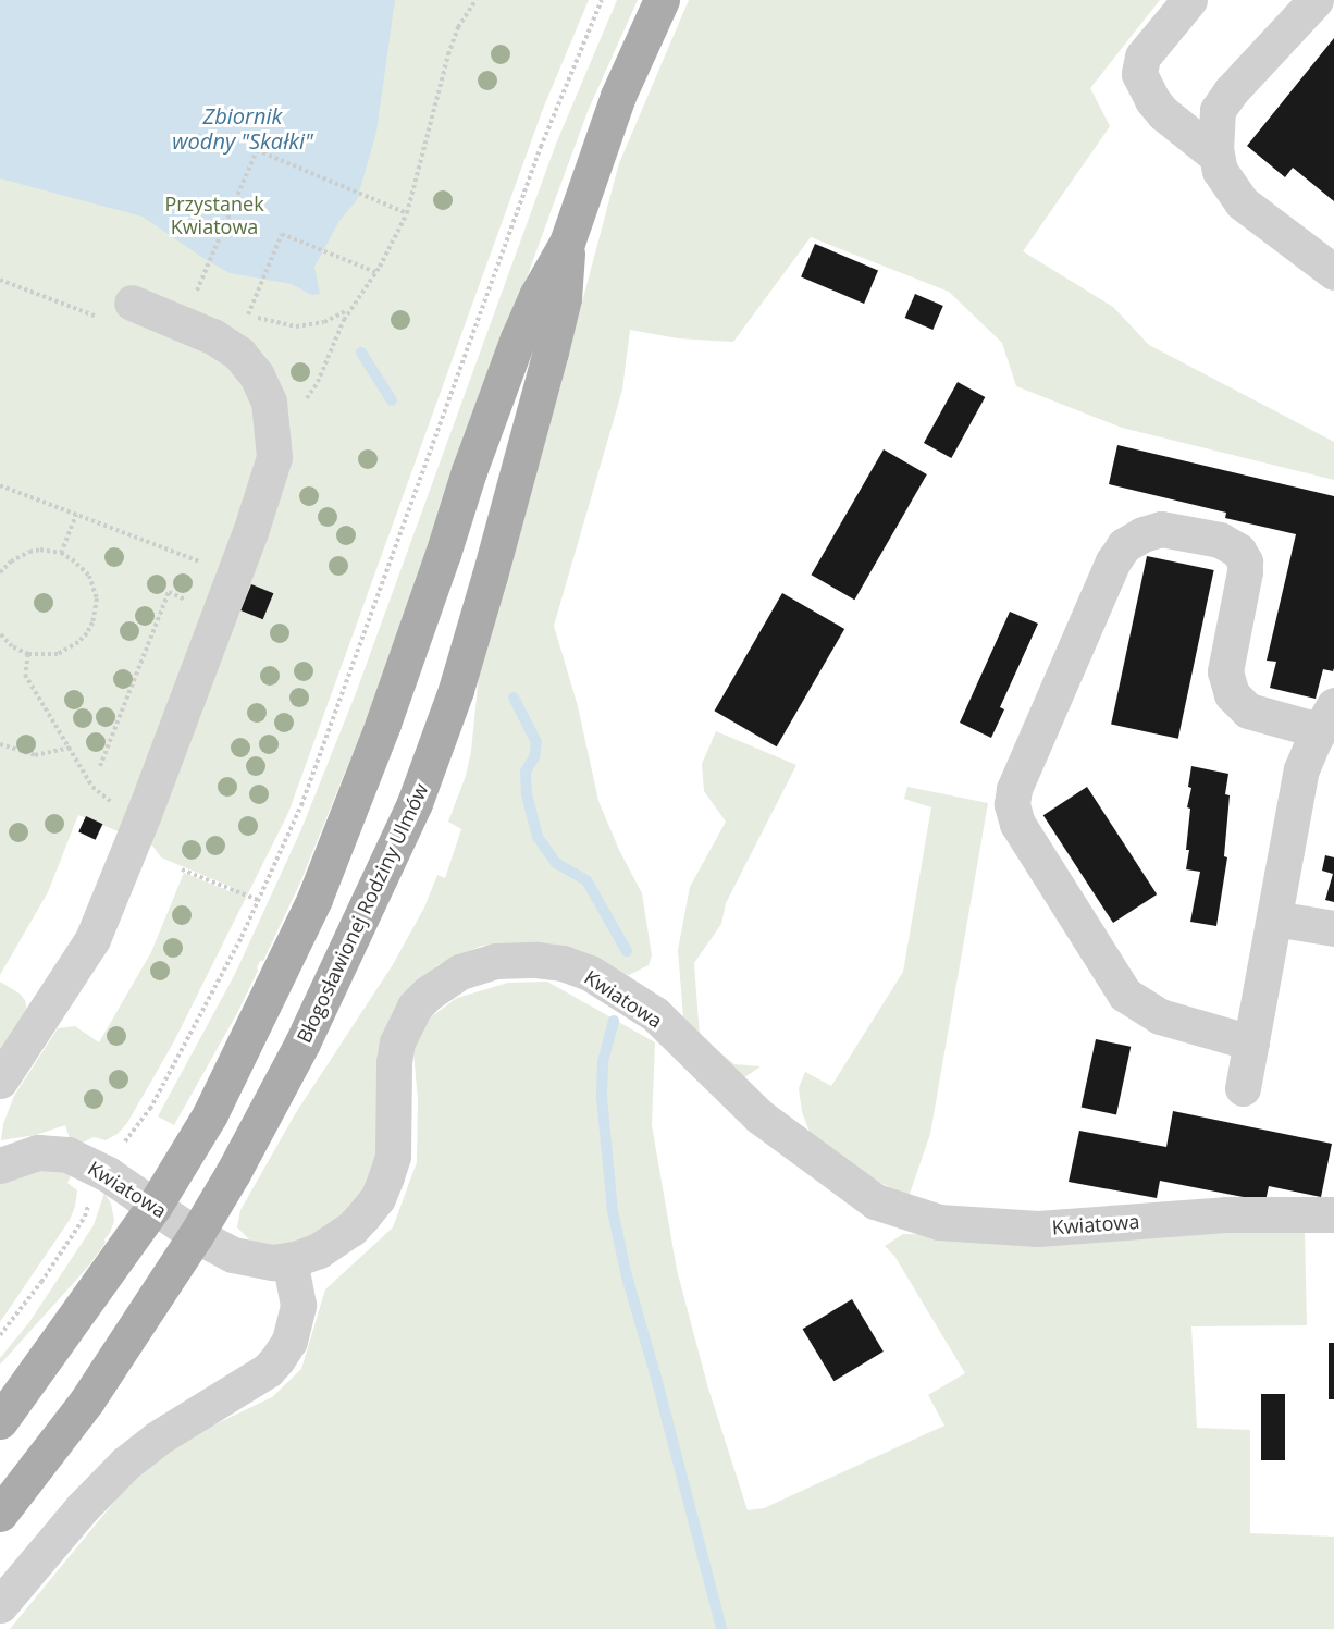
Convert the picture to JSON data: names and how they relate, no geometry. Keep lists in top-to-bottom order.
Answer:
{
  "streets": {
    "main road": ["Błogosławionej Rodziny Ulmów"],
    "street": ["Kwiatowa"]
  },
  "crossings": [
    ["Błogosławionej Rodziny Ulmów", "Kwiatowa"]
  ],
  "water": ["Zbiornik wodny \"Skałki\""],
  "parks": ["Przystanek Kwiatowa"]
}
